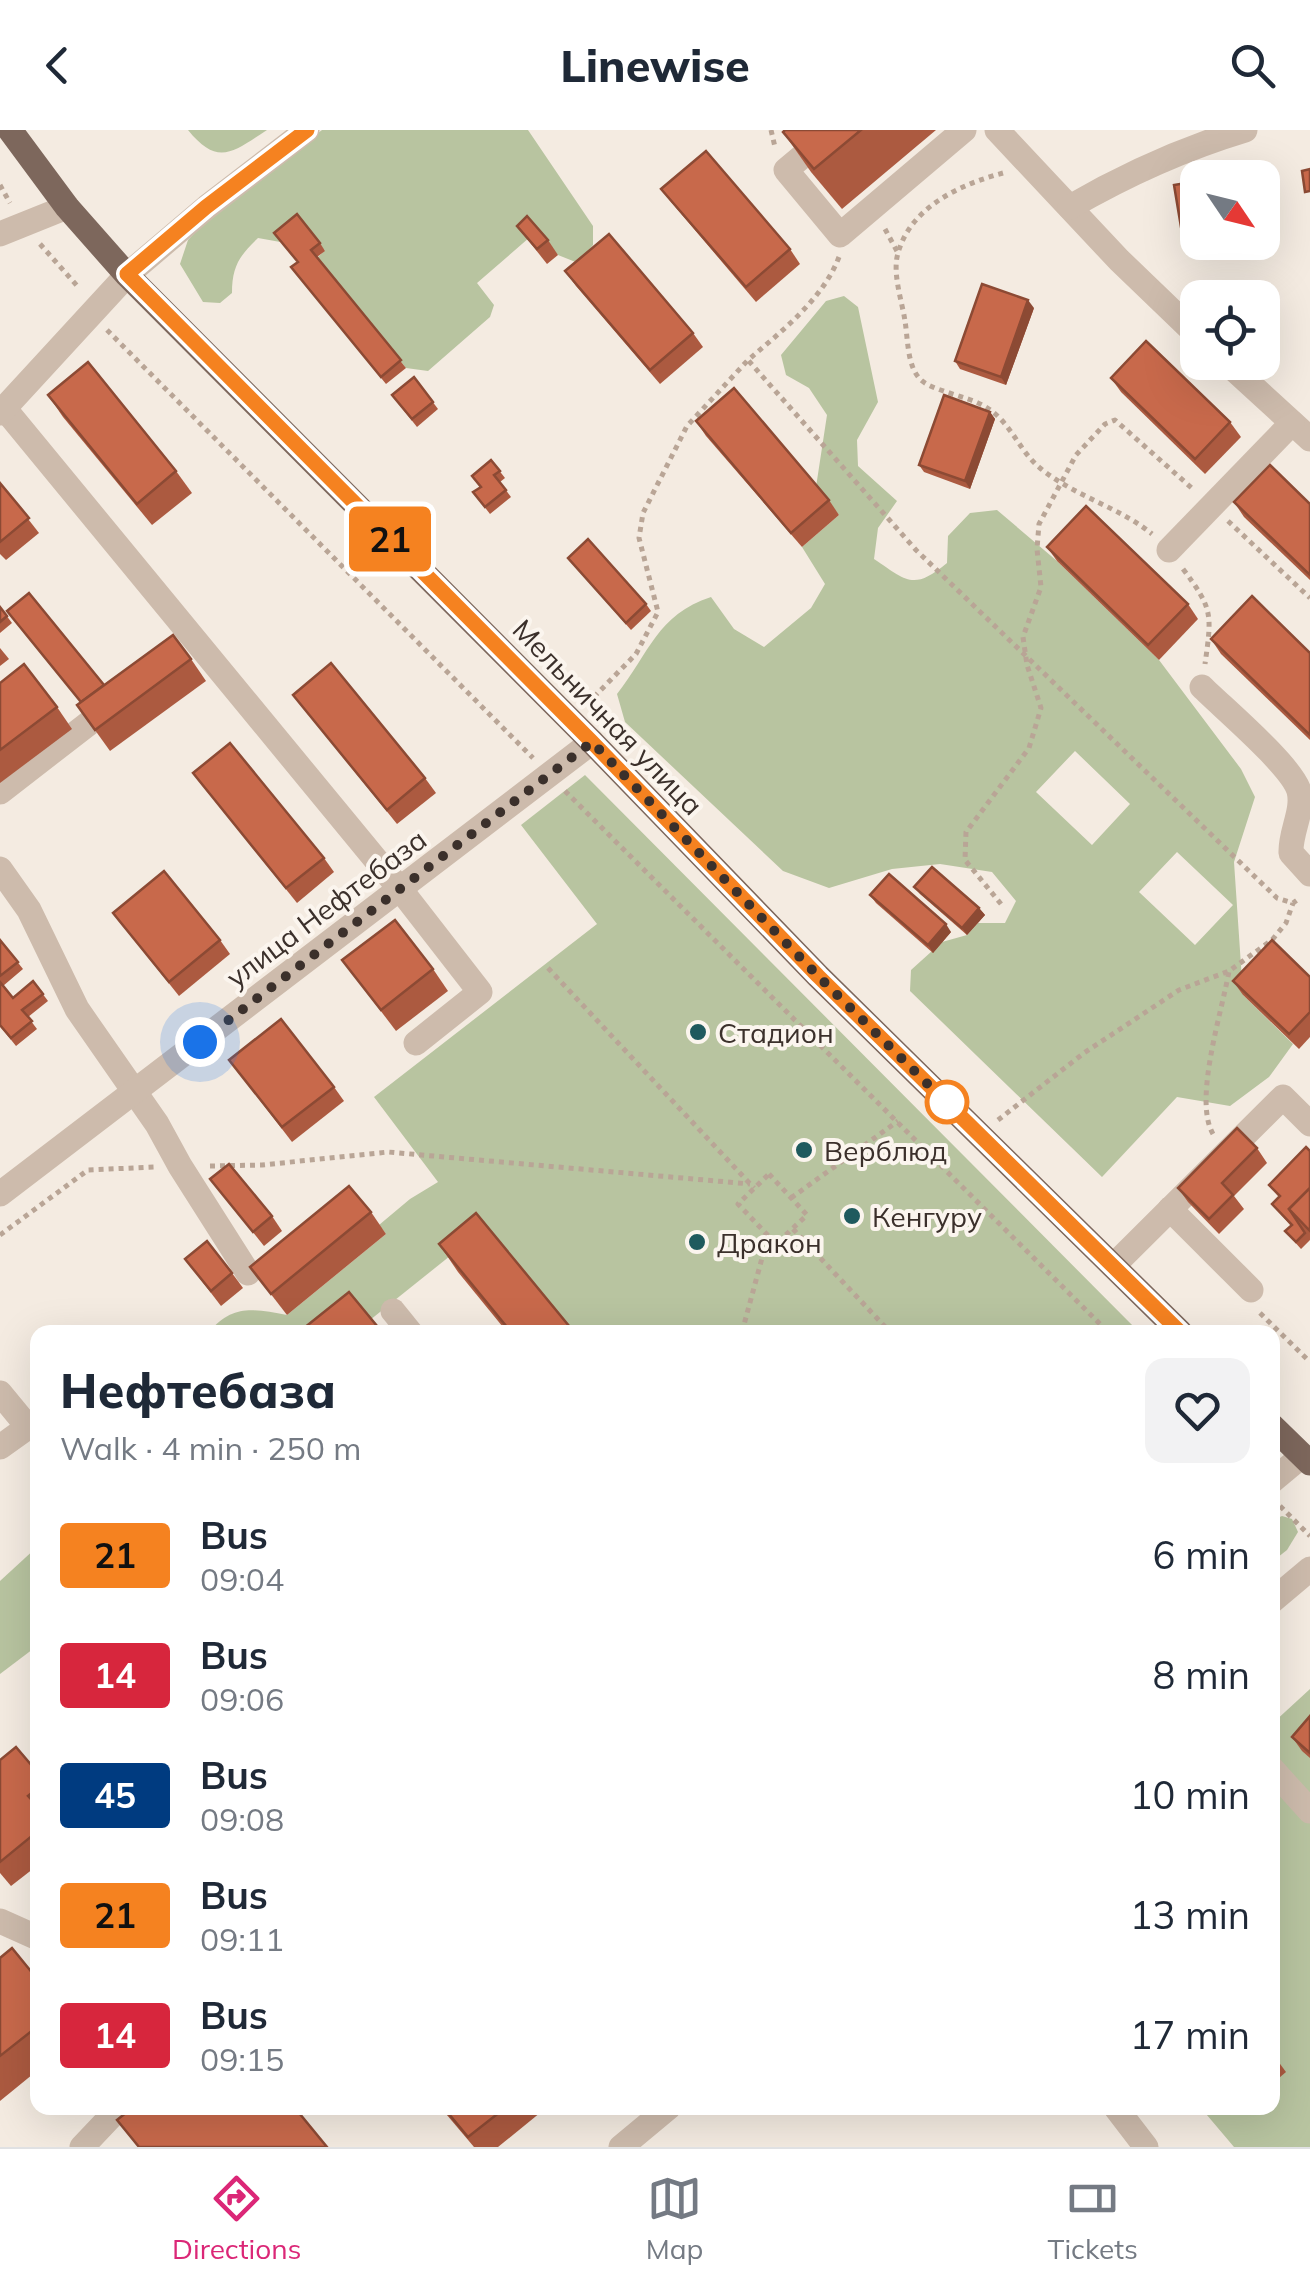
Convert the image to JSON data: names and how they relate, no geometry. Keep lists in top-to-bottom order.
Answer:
{
  "streets": {
    "main road": ["Мельничная улица"],
    "street": ["улица Нефтебаза"]
  },
  "crossings": [
    ["Мельничная улица", "улица Нефтебаза"]
  ],
  "places": [
    "Стадион",
    "Верблюд",
    "Кенгуру",
    "Дракон"
  ],
  "lines": ["bus line 21"],
  "north": "bottom right",
  "page": {
    "header": "Linewise",
    "on_map": "21",
    "heading": ["Нефтебаза", "Walk · 4 min · 250 m"],
    "list": [
      {
        "mark": "21",
        "name": "Bus",
        "note": "09:04",
        "value": "6 min"
      },
      {
        "mark": "14",
        "name": "Bus",
        "note": "09:06",
        "value": "8 min"
      },
      {
        "mark": "45",
        "name": "Bus",
        "note": "09:08",
        "value": "10 min"
      },
      {
        "mark": "21",
        "name": "Bus",
        "note": "09:11",
        "value": "13 min"
      },
      {
        "mark": "14",
        "name": "Bus",
        "note": "09:15",
        "value": "17 min"
      }
    ],
    "tabs": ["Directions", "Map", "Tickets"]
  }
}
